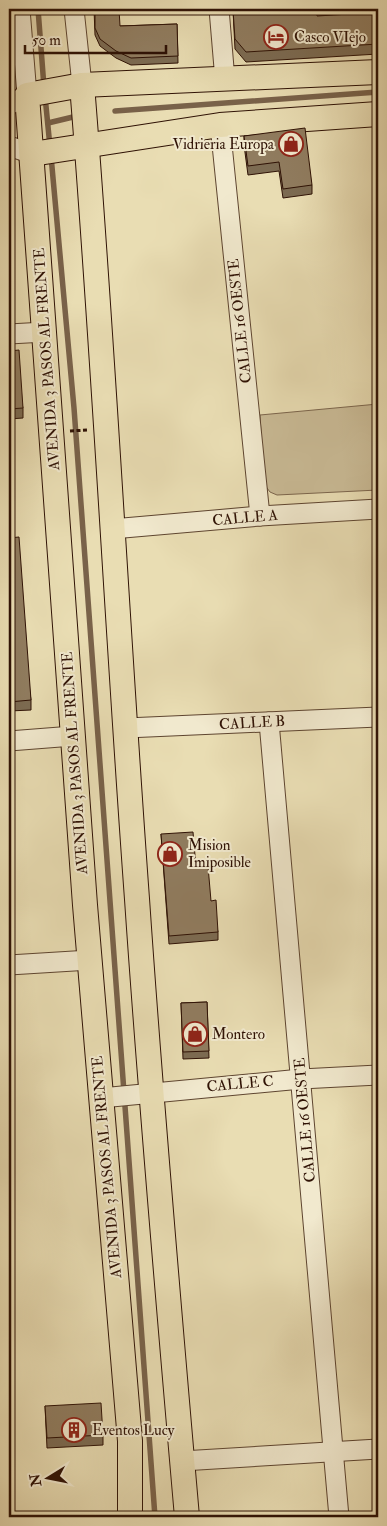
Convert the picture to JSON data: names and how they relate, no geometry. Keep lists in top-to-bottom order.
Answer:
{
  "streets": {
    "main road": ["AVENIDA 3 PASOS AL FRENTE"],
    "street": [
      "CALLE 16 OESTE",
      "CALLE A",
      "CALLE B",
      "CALLE C"
    ]
  },
  "crossings": [
    ["CALLE 16 OESTE", "CALLE A"],
    ["CALLE 16 OESTE", "CALLE B"],
    ["CALLE 16 OESTE", "CALLE C"],
    ["AVENIDA 3 PASOS AL FRENTE", "CALLE A"],
    ["AVENIDA 3 PASOS AL FRENTE", "CALLE B"],
    ["AVENIDA 3 PASOS AL FRENTE", "CALLE C"]
  ],
  "places": {
    "hotel": ["Casco VIejo"],
    "shop": ["Vidrieria Europa", "Mision Imiposible", "Montero"],
    "building": ["Eventos Lucy"]
  },
  "scale_bar": "50 m",
  "north": "left"
}
